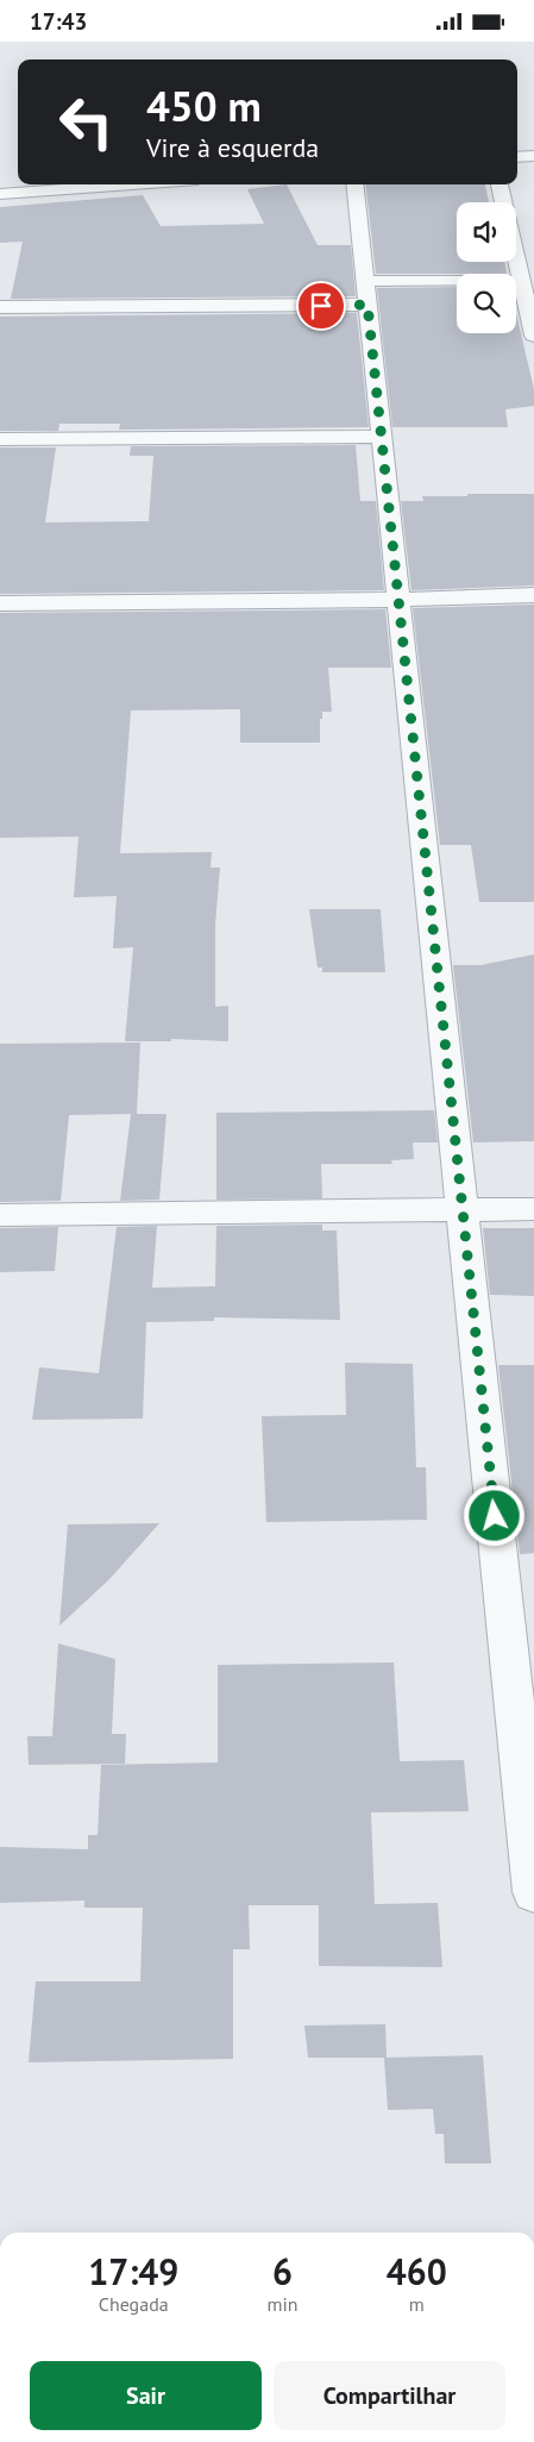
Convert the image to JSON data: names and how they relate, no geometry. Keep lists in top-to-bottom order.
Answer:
{
  "page": {
    "status": "17:43",
    "turn": ["450 m", "Vire à esquerda"],
    "eta": [
      "17:49",
      "Chegada",
      "6",
      "min",
      "460",
      "m"
    ],
    "buttons": ["Sair", "Compartilhar"]
  }
}
